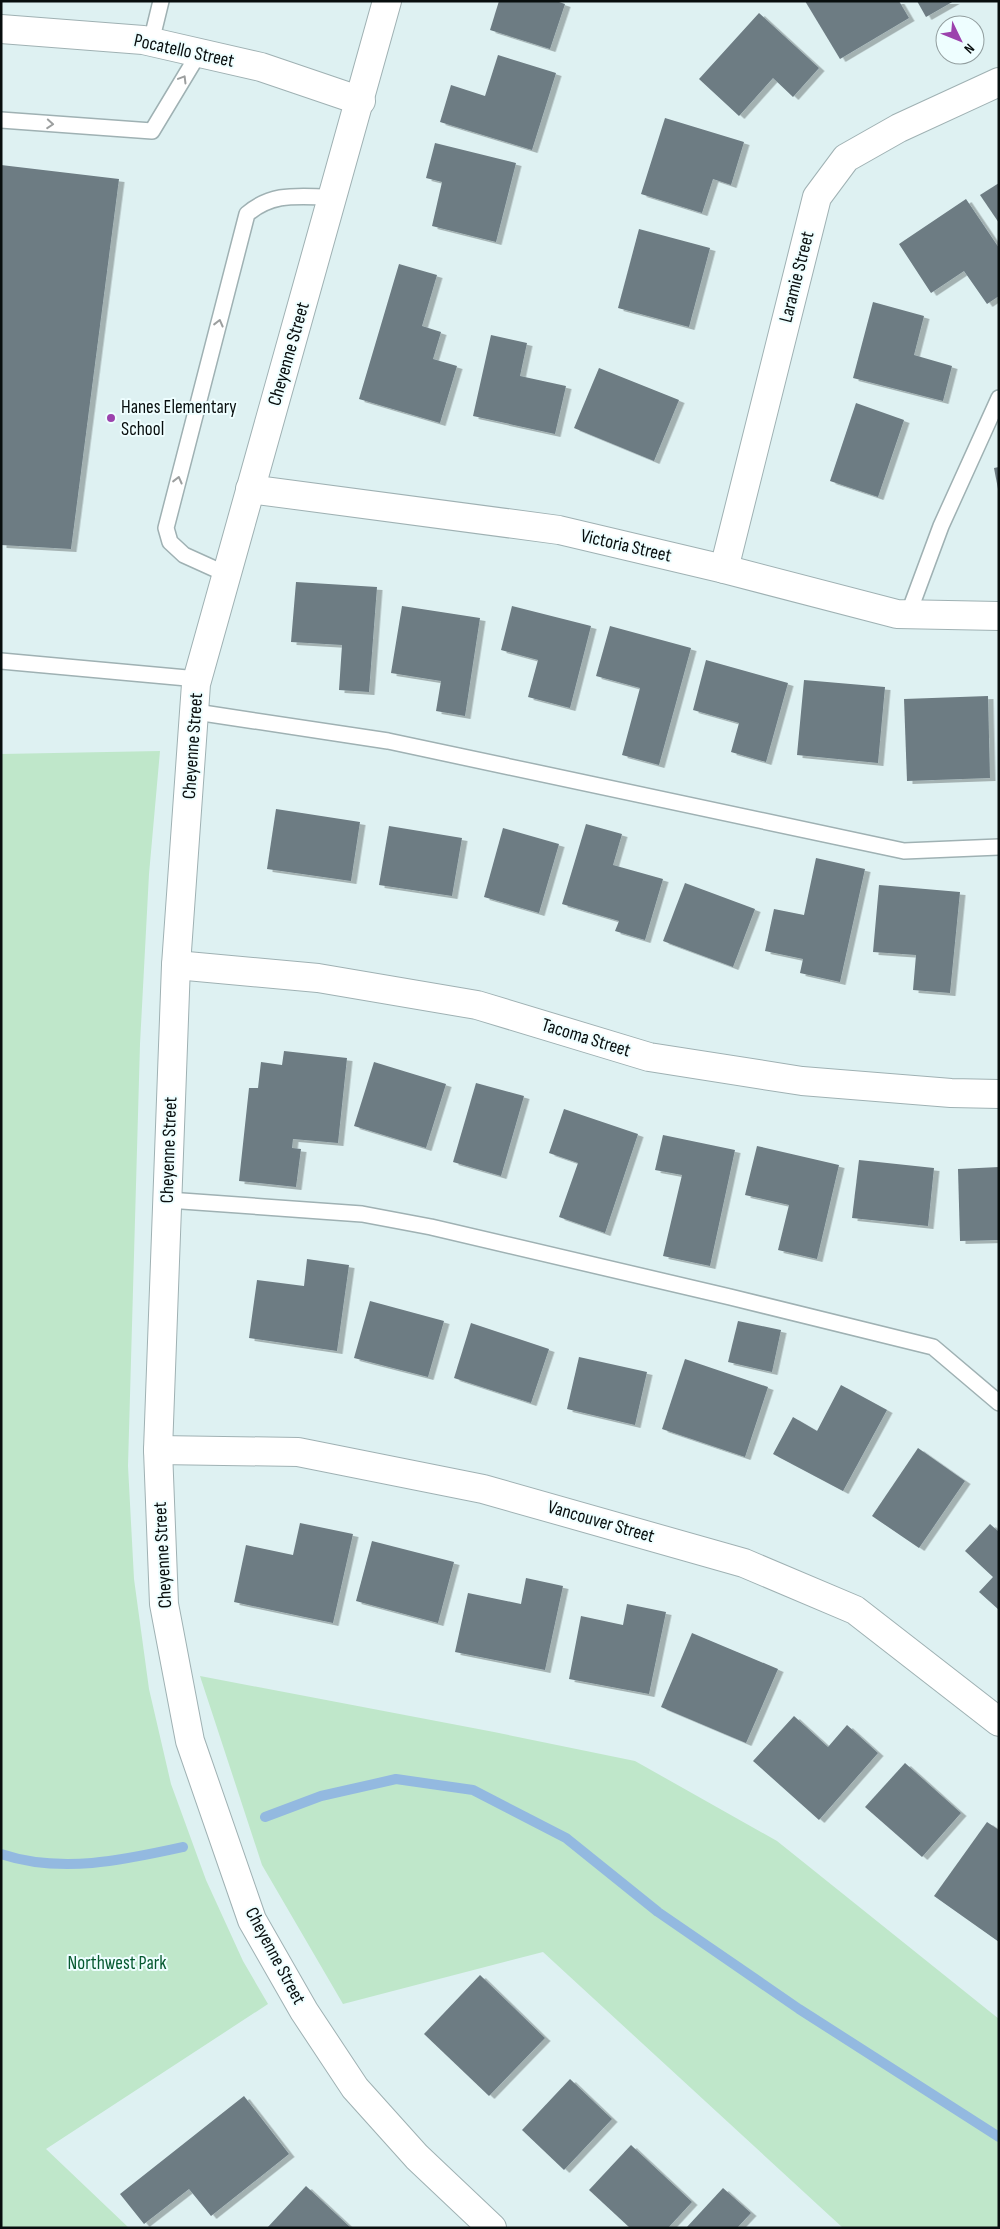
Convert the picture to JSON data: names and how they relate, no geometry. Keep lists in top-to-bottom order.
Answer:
{
  "streets": {
    "street": [
      "Pocatello Street",
      "Laramie Street",
      "Cheyenne Street",
      "Victoria Street",
      "Tacoma Street",
      "Vancouver Street"
    ]
  },
  "crossings": [
    ["Pocatello Street", "Cheyenne Street"],
    ["Laramie Street", "Victoria Street"],
    ["Cheyenne Street", "Victoria Street"],
    ["Cheyenne Street", "Tacoma Street"],
    ["Cheyenne Street", "Vancouver Street"]
  ],
  "parks": ["Northwest Park"],
  "places": ["Hanes Elementary School"],
  "north": "bottom right"
}
